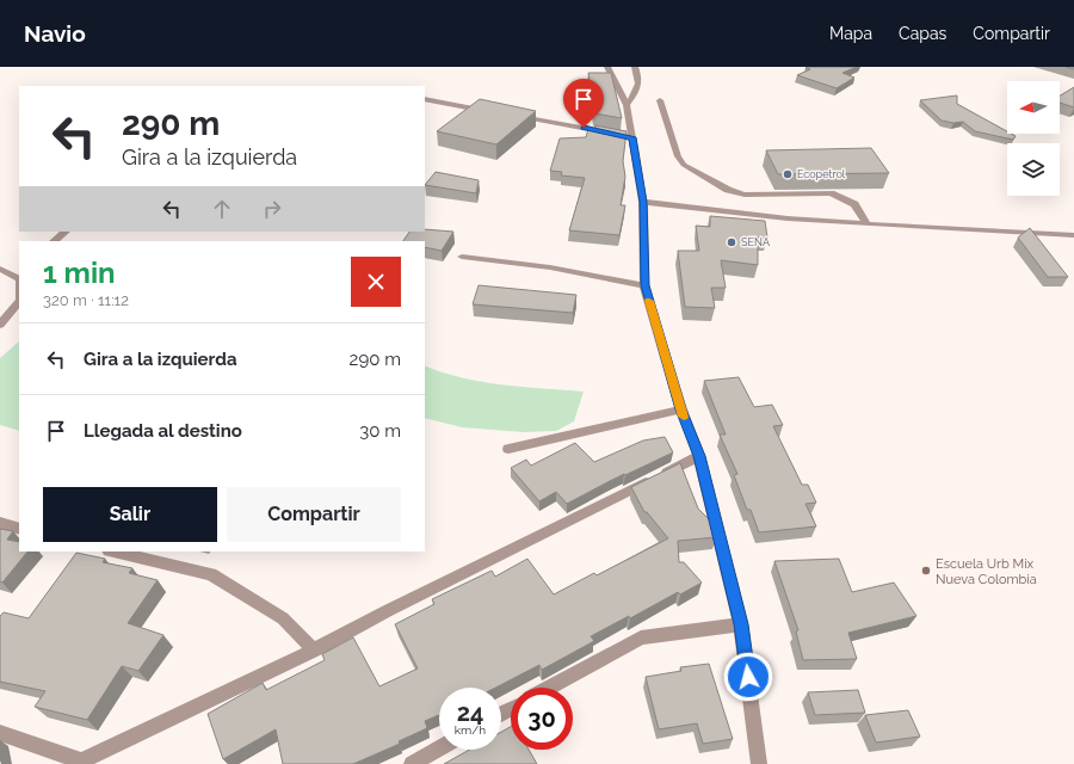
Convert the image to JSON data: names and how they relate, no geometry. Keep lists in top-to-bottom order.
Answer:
{
  "places": ["Ecopetrol", "SENA", "Escuela Urb Mix Nueva Colombia"],
  "north": "left",
  "page": {
    "header": "Navio",
    "nav": ["Mapa", "Capas", "Compartir"],
    "turn": ["290 m", "Gira a la izquierda"],
    "heading": ["1 min", "320 m · 11:12"],
    "list": [
      {
        "name": "Gira a la izquierda",
        "value": "290 m"
      },
      {
        "name": "Llegada al destino",
        "value": "30 m"
      }
    ],
    "buttons": ["Salir", "Compartir"],
    "speed": "24 km/h",
    "limit": "30"
  }
}
